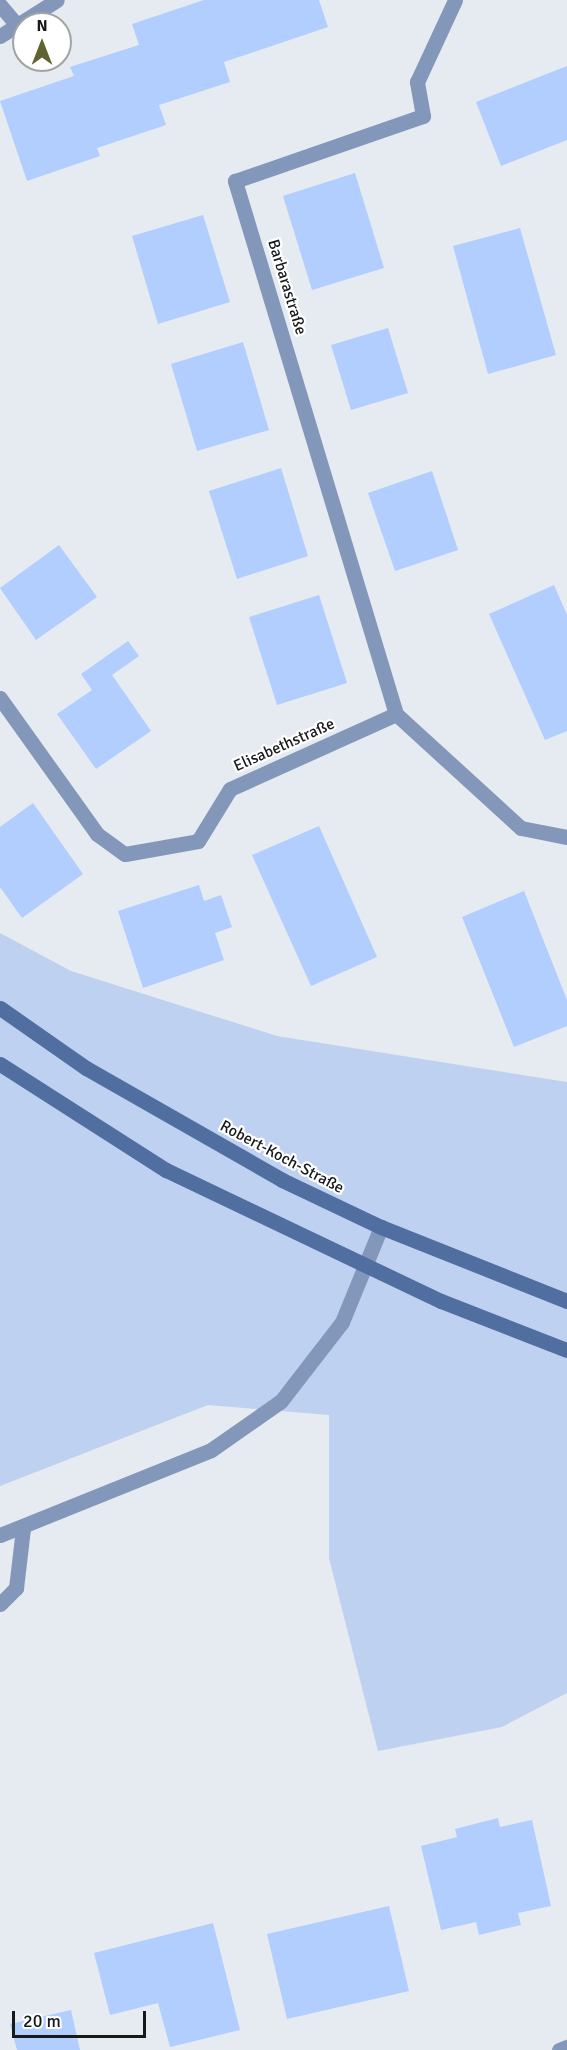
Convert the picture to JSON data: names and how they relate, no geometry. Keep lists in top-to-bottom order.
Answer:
{
  "streets": {
    "street": ["Barbarastraße", "Elisabethstraße", "Robert-Koch-Straße"]
  },
  "crossings": [
    ["Barbarastraße", "Elisabethstraße"]
  ],
  "scale_bar": "20 m",
  "north": "top"
}
